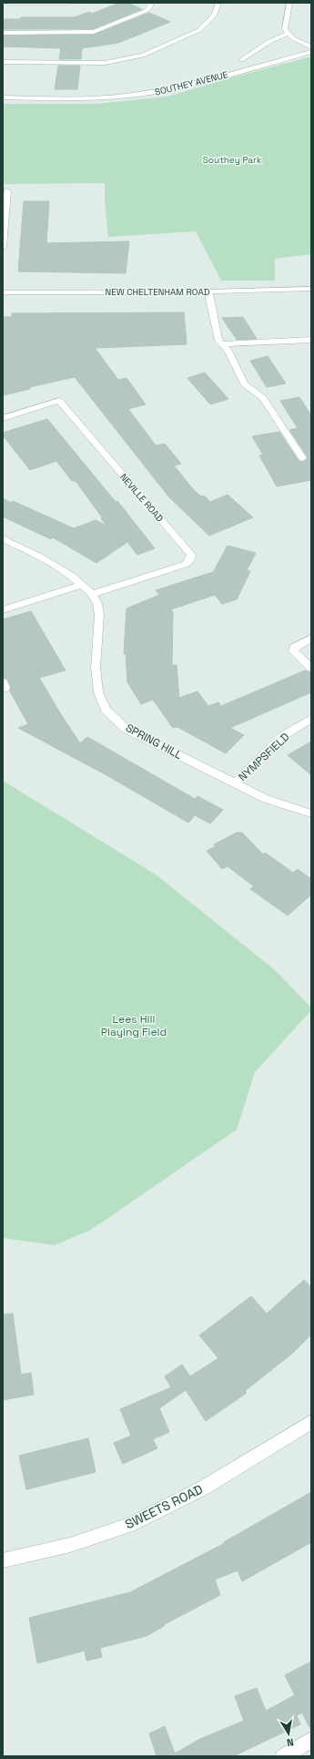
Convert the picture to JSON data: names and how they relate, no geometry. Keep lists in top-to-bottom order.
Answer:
{
  "streets": {
    "street": [
      "SOUTHEY AVENUE",
      "NEW CHELTENHAM ROAD",
      "NEVILLE ROAD",
      "SPRING HILL",
      "NYMPSFIELD",
      "SWEETS ROAD"
    ]
  },
  "crossings": [
    ["NEVILLE ROAD", "SPRING HILL"],
    ["SPRING HILL", "NYMPSFIELD"]
  ],
  "parks": ["Southey Park", "Lees Hill Playing Field"],
  "north": "bottom"
}
